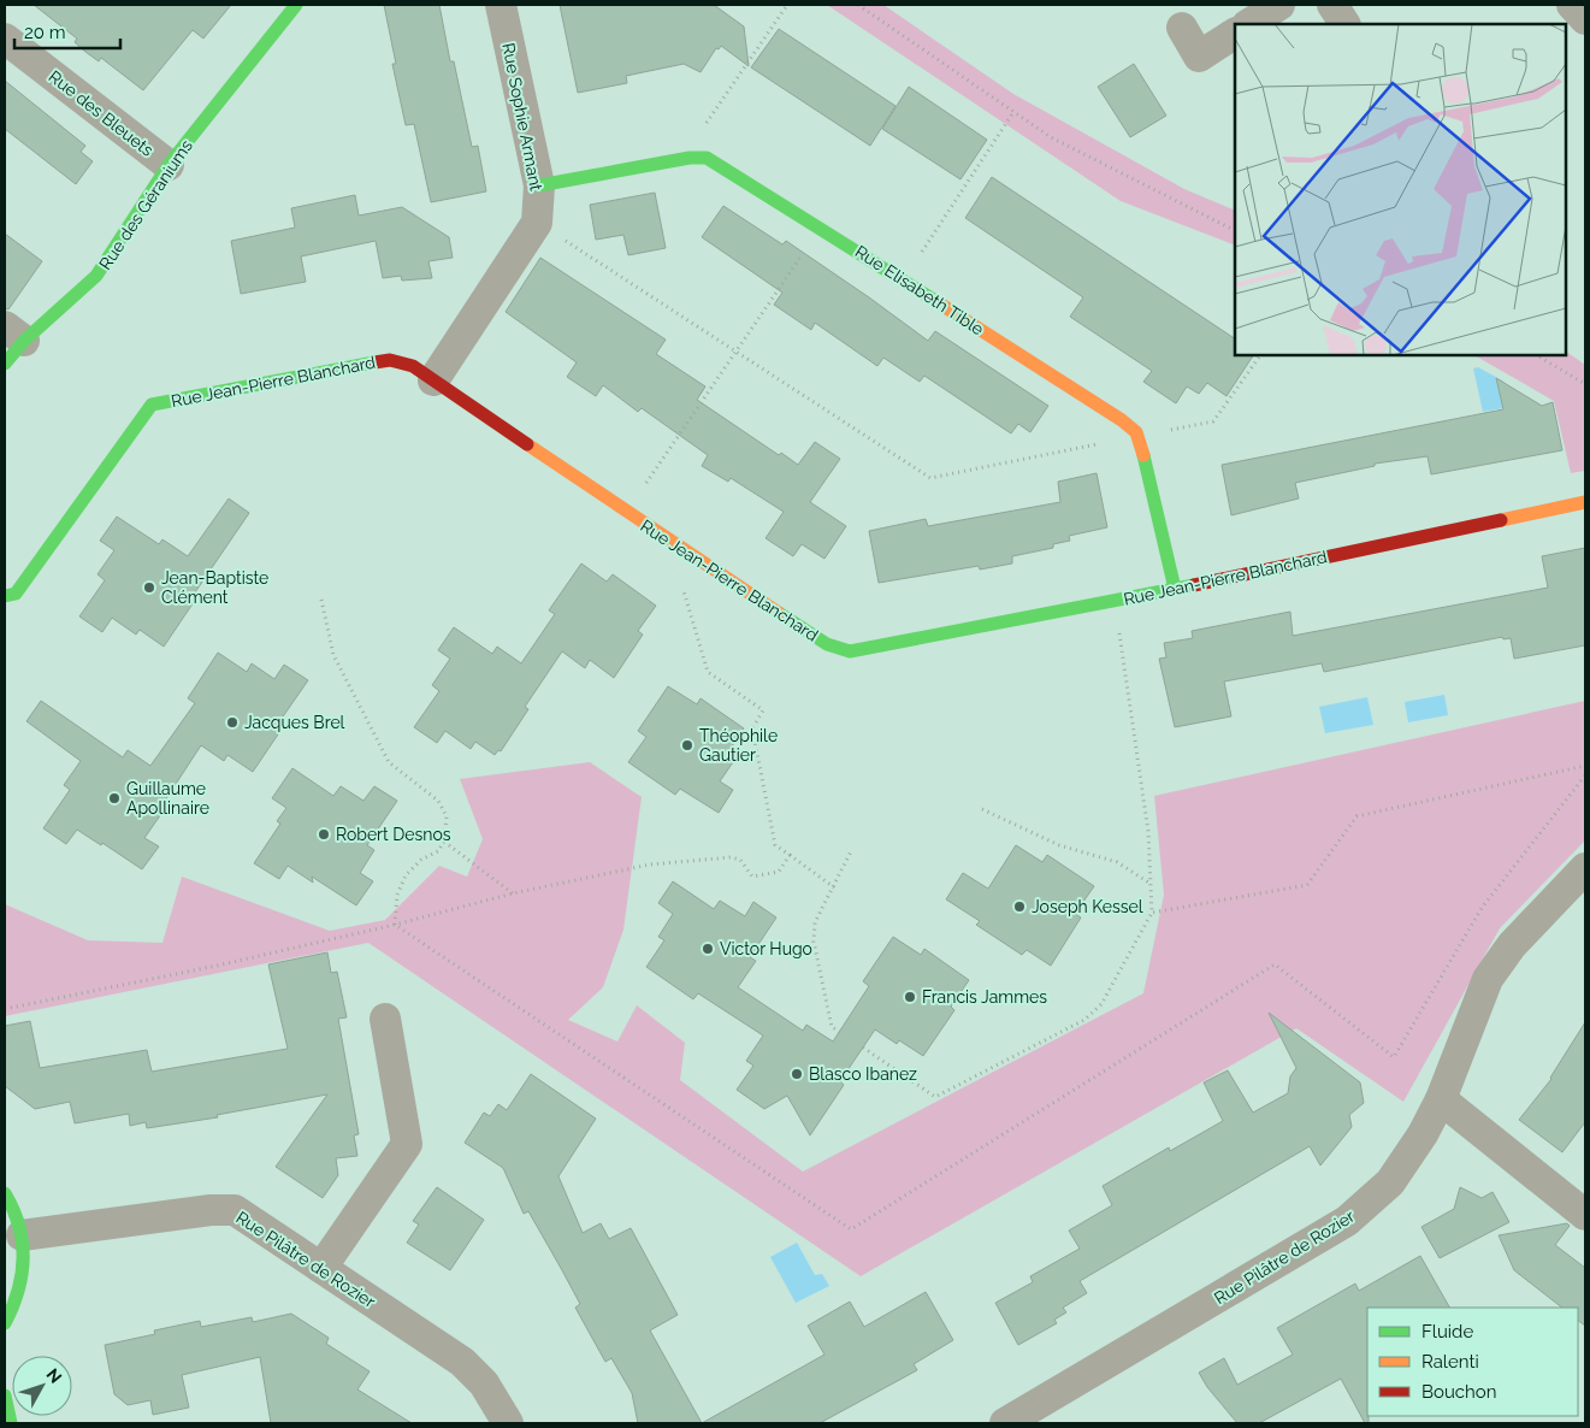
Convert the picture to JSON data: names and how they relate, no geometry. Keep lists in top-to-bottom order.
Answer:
{
  "streets": {
    "street": [
      "Rue des Bleuets",
      "Rue Sophie Armant",
      "Rue des Géraniums",
      "Rue Elisabeth Tible",
      "Rue Jean-Pierre Blanchard",
      "Rue Pilâtre de Rozier"
    ]
  },
  "crossings": [
    ["Rue des Bleuets", "Rue des Géraniums"],
    ["Rue Sophie Armant", "Rue Elisabeth Tible"],
    ["Rue Sophie Armant", "Rue Jean-Pierre Blanchard"]
  ],
  "places": [
    "Jean-Baptiste Clément",
    "Jacques Brel",
    "Théophile Gautier",
    "Guillaume Apollinaire",
    "Robert Desnos",
    "Joseph Kessel",
    "Victor Hugo",
    "Francis Jammes",
    "Blasco Ibanez"
  ],
  "legend": ["Fluide", "Ralenti", "Bouchon"],
  "scale_bar": "20 m",
  "north": "top right"
}
